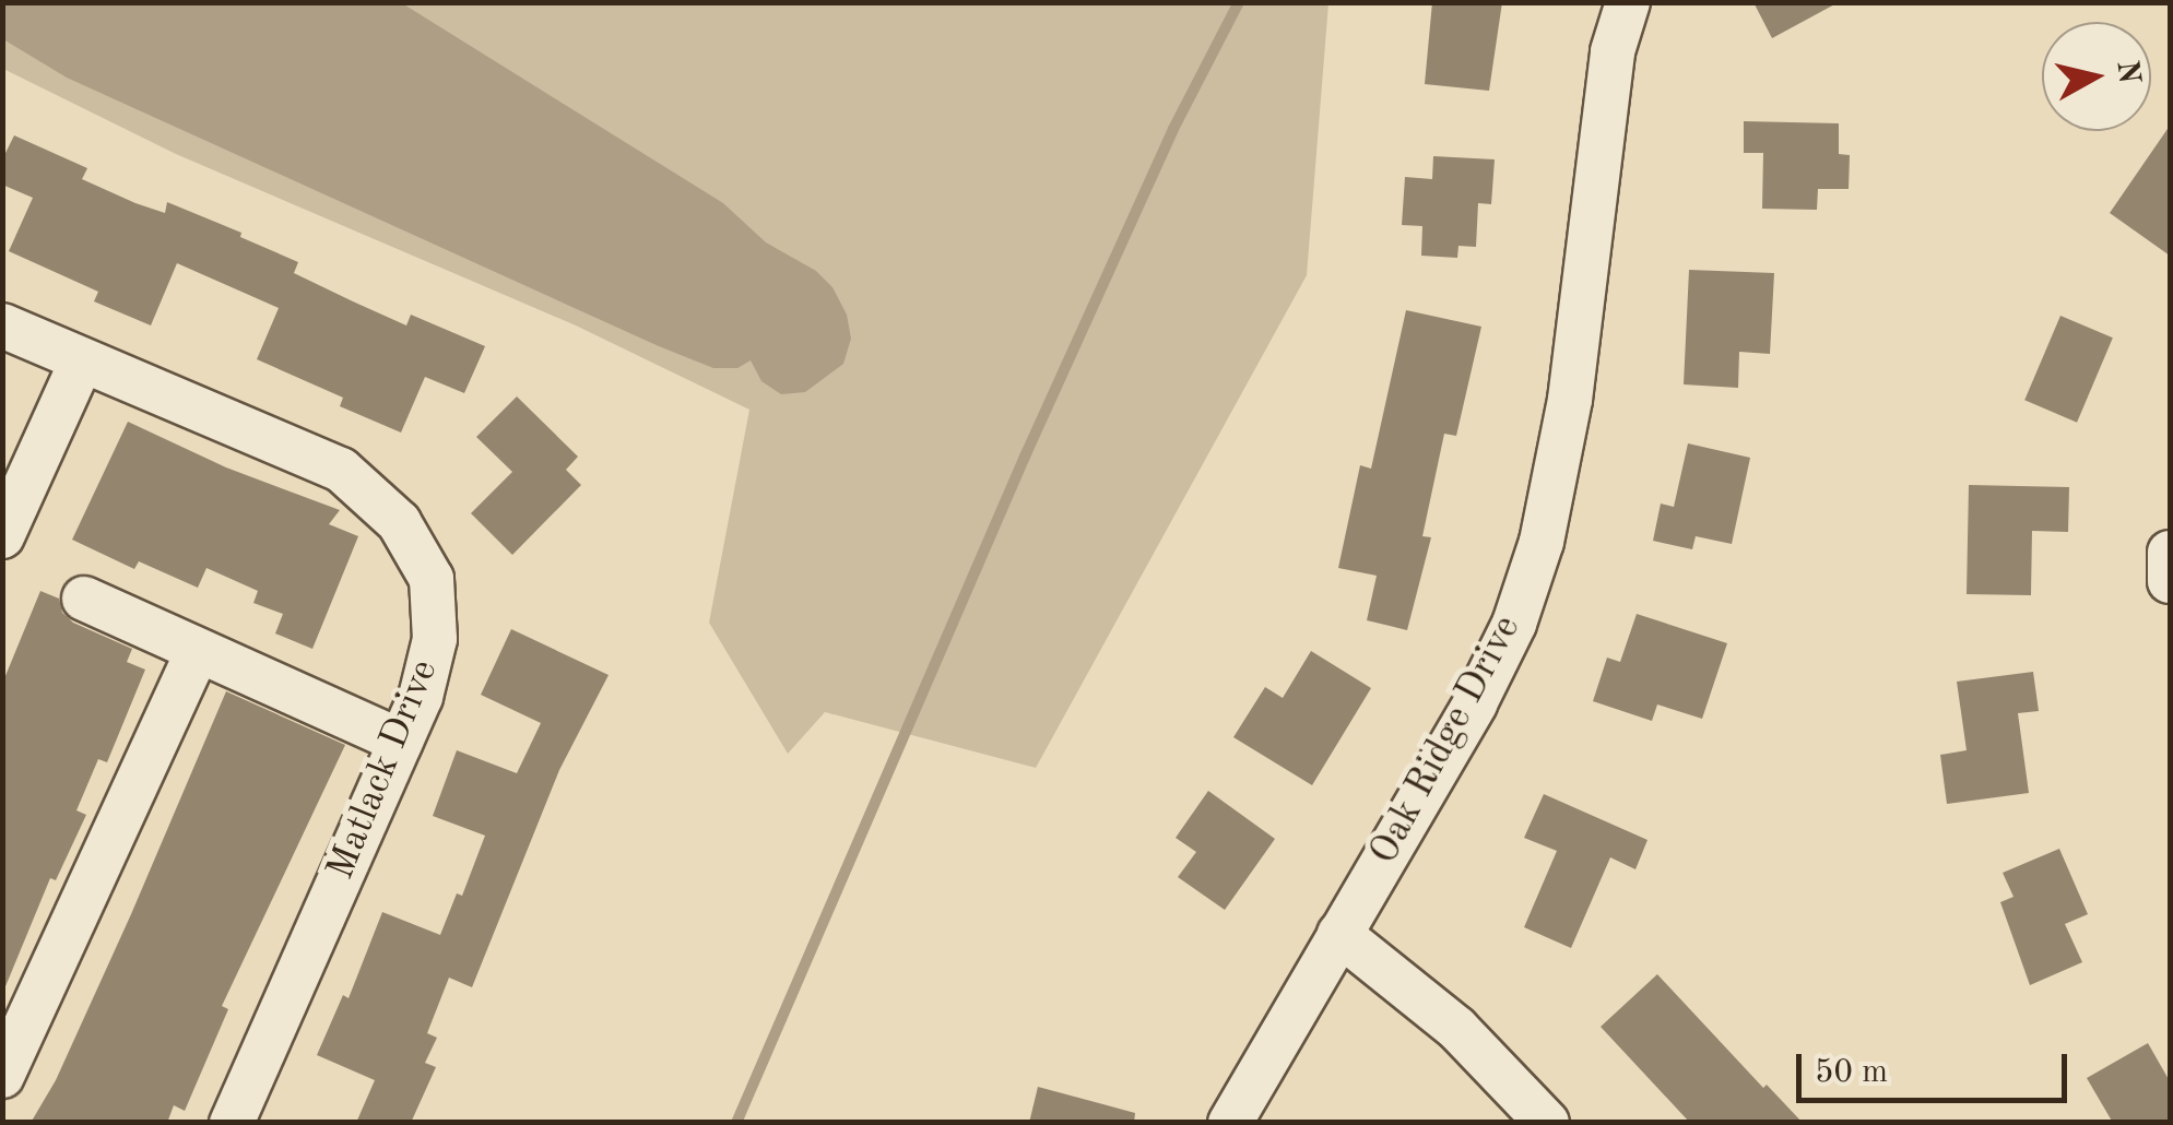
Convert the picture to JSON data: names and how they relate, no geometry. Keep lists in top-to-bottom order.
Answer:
{
  "streets": {
    "street": ["Oak Ridge Drive", "Matlack Drive"]
  },
  "scale_bar": "50 m",
  "north": "right"
}
